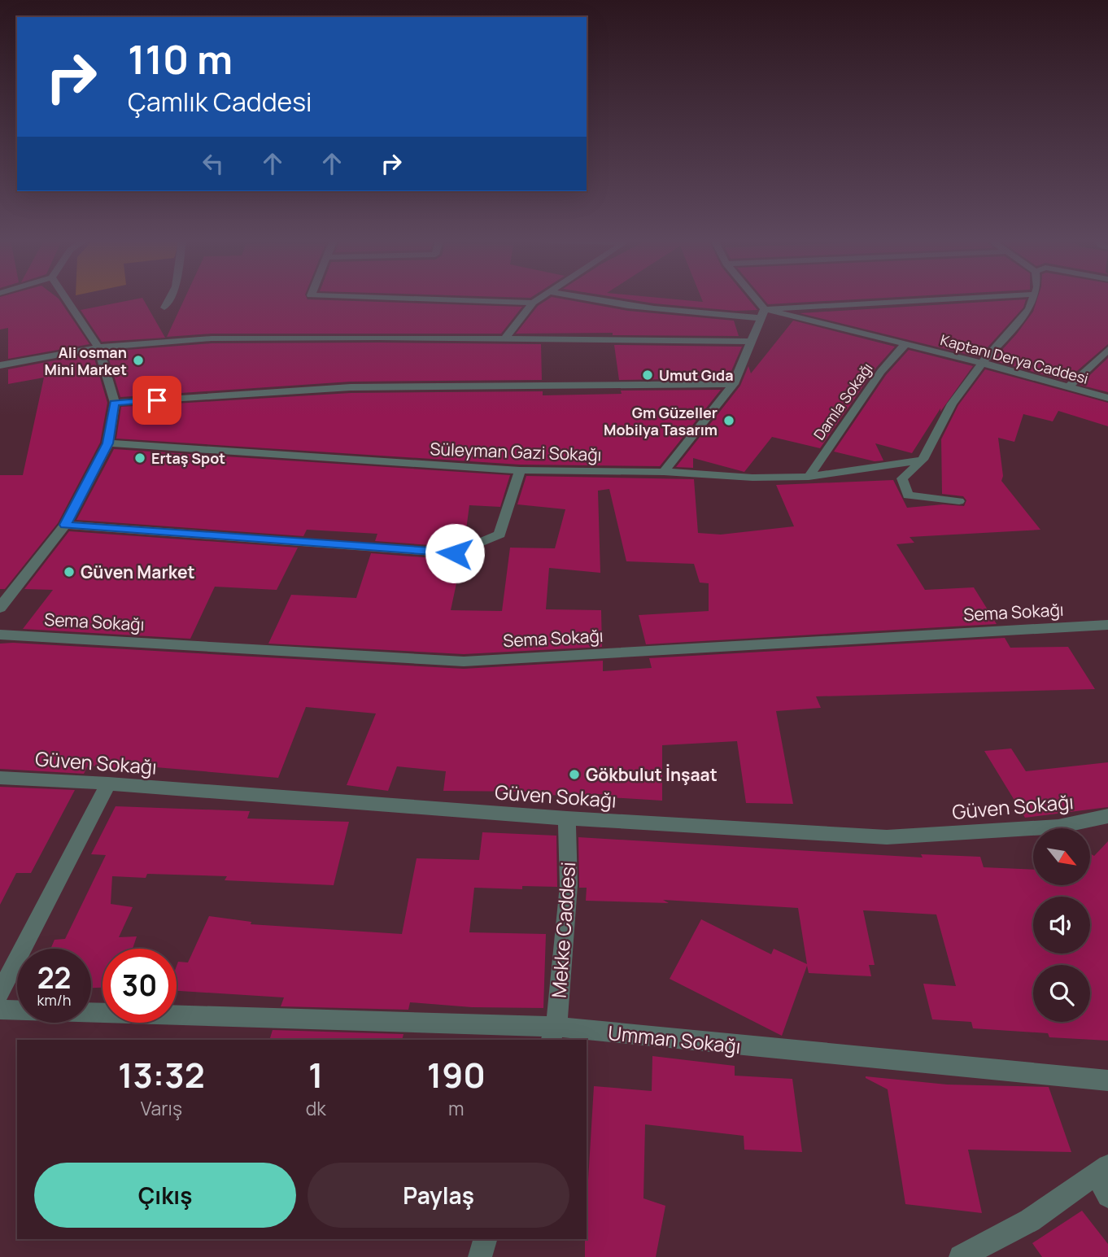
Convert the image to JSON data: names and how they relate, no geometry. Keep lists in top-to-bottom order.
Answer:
{
  "streets": {
    "street": [
      "Kaptanı Derya Caddesi",
      "Damla Sokağı",
      "Süleyman Gazi Sokağı",
      "Sema Sokağı",
      "Güven Sokağı",
      "Mekke Caddesi",
      "Umman Sokağı"
    ]
  },
  "crossings": [
    ["Kaptanı Derya Caddesi", "Damla Sokağı"],
    ["Damla Sokağı", "Süleyman Gazi Sokağı"],
    ["Güven Sokağı", "Mekke Caddesi"],
    ["Mekke Caddesi", "Umman Sokağı"]
  ],
  "places": [
    "Ali osman Mini Market",
    "Umut Gıda",
    "Gm Güzeller Mobilya Tasarım",
    "Ertaş Spot",
    "Güven Market",
    "Gökbulut İnşaat"
  ],
  "north": "bottom right",
  "page": {
    "turn": ["110 m", "Çamlık Caddesi"],
    "speed": "22 km/h",
    "limit": "30",
    "eta": [
      "13:32",
      "Varış",
      "1",
      "dk",
      "190",
      "m"
    ],
    "buttons": ["Çıkış", "Paylaş"]
  }
}
